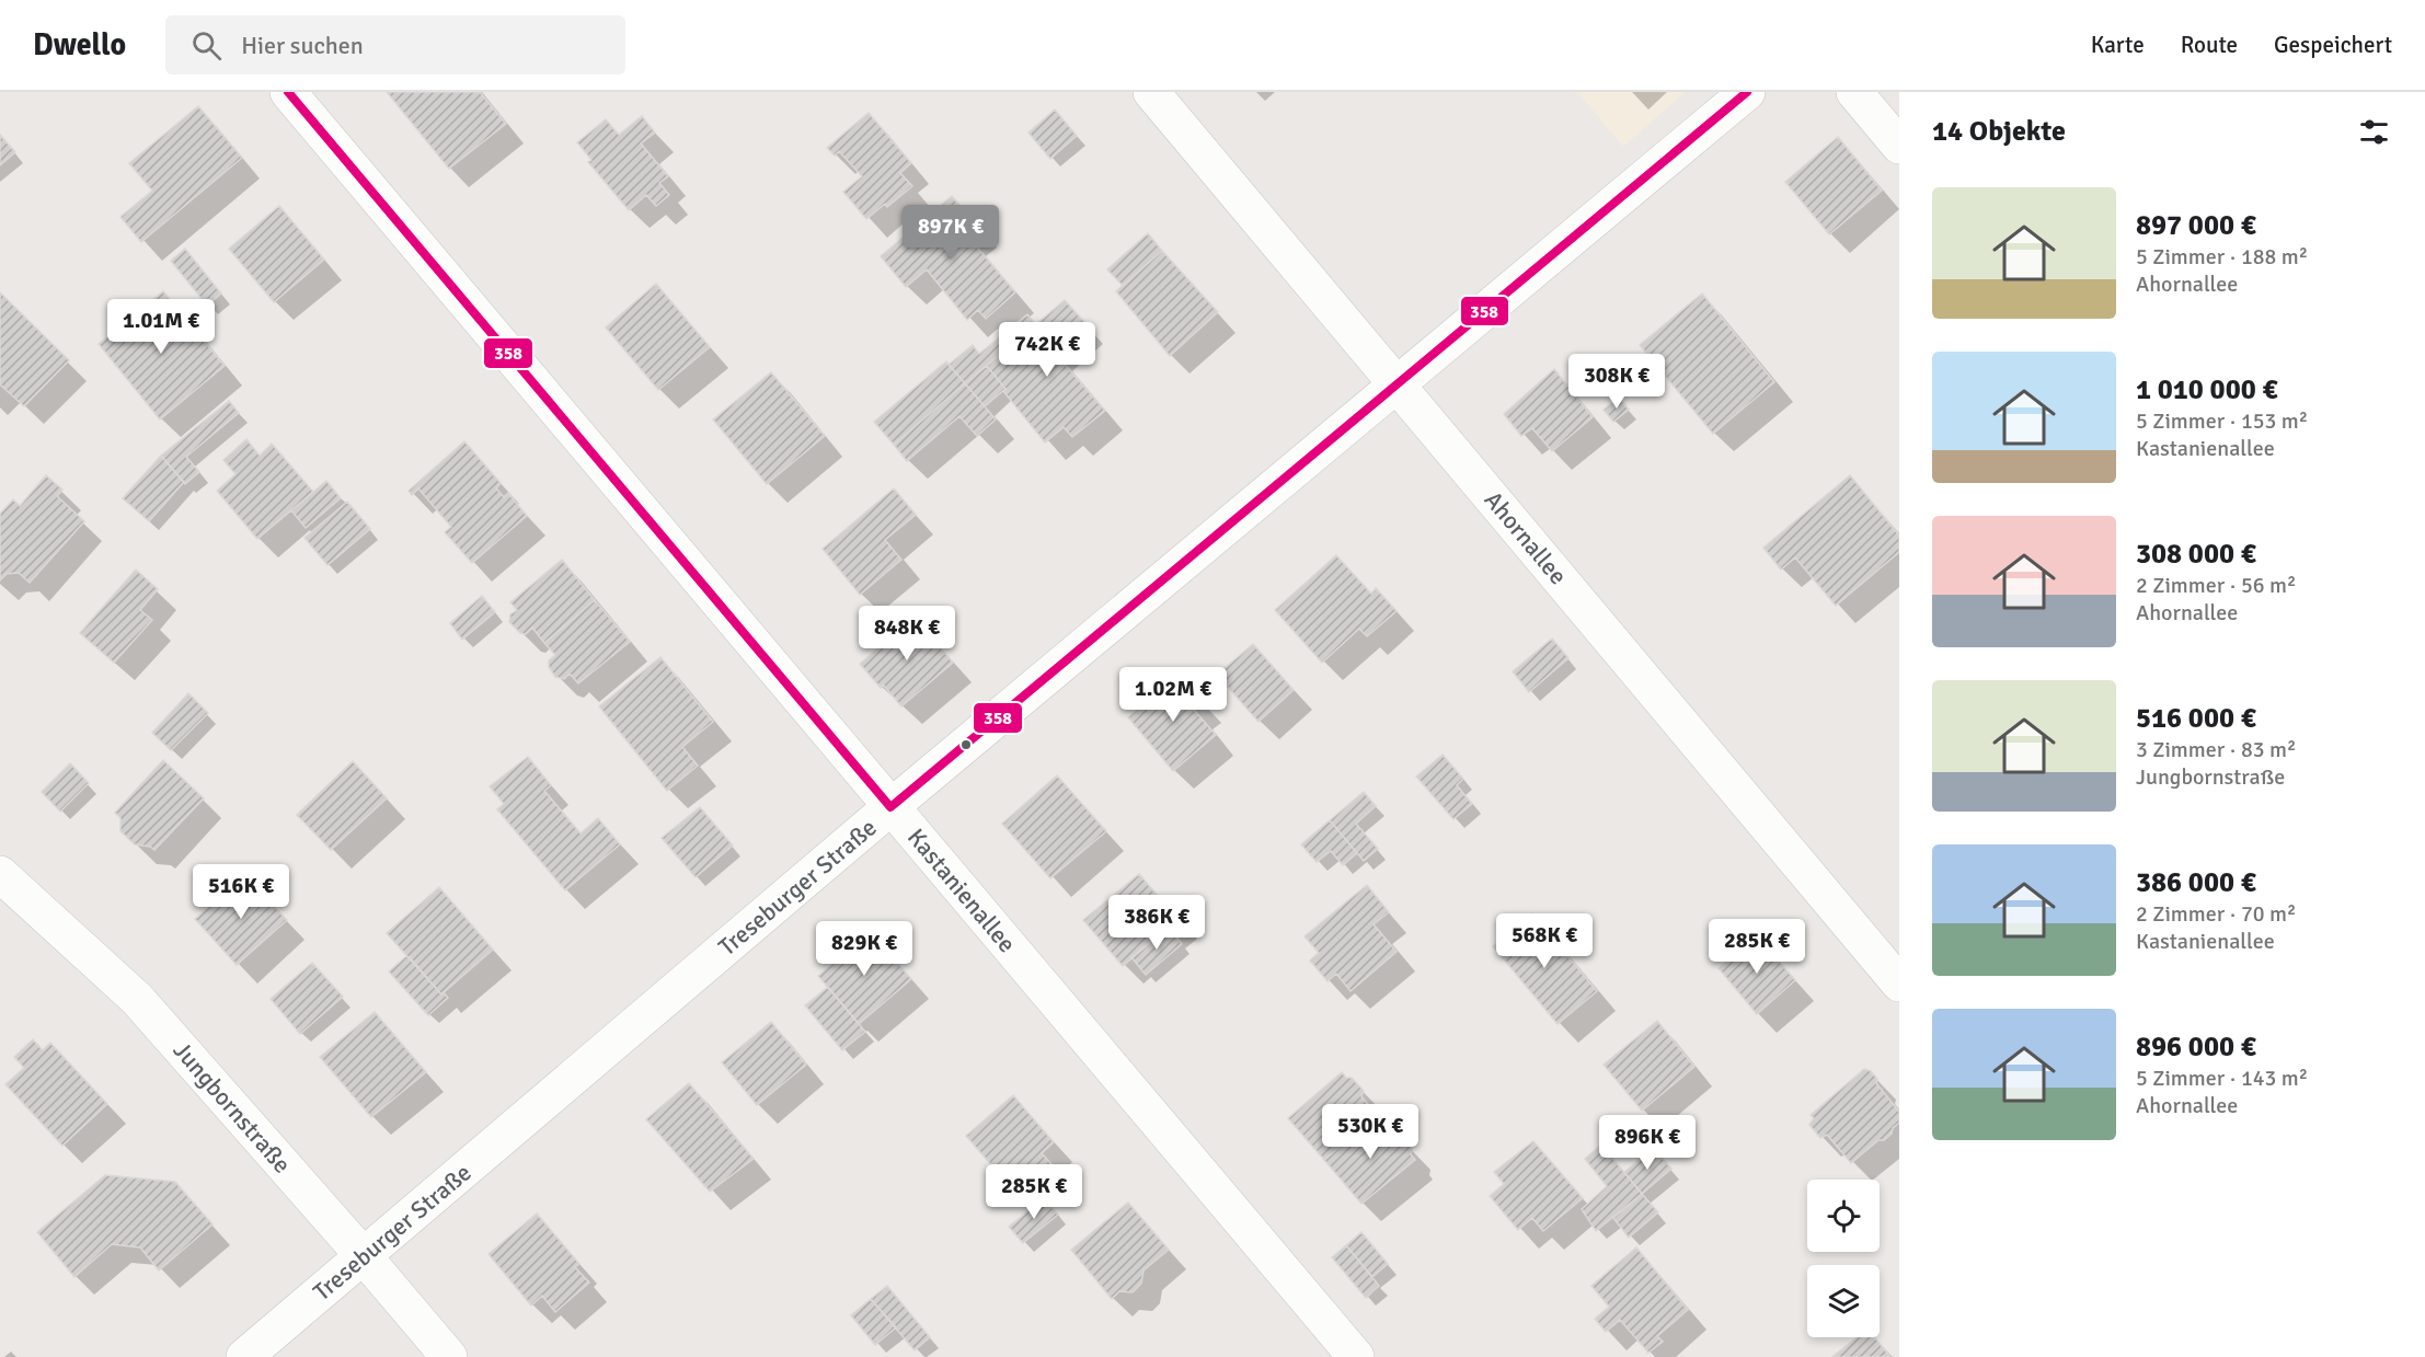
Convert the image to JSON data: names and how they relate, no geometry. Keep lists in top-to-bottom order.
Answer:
{
  "streets": {
    "street": [
      "Ahornallee",
      "Treseburger Straße",
      "Kastanienallee",
      "Jungbornstraße"
    ]
  },
  "crossings": [
    ["Ahornallee", "Treseburger Straße"],
    ["Treseburger Straße", "Kastanienallee"],
    ["Treseburger Straße", "Jungbornstraße"]
  ],
  "lines": ["transit line 358"],
  "page": {
    "header": "Dwello",
    "search": "Hier suchen",
    "nav": ["Karte", "Route", "Gespeichert"],
    "heading": "14 Objekte",
    "list": [
      {
        "name": "897 000 €",
        "note": "5 Zimmer · 188 m² · Ahornallee"
      },
      {
        "name": "1 010 000 €",
        "note": "5 Zimmer · 153 m² · Kastanienallee"
      },
      {
        "name": "308 000 €",
        "note": "2 Zimmer · 56 m² · Ahornallee"
      },
      {
        "name": "516 000 €",
        "note": "3 Zimmer · 83 m² · Jungbornstraße"
      },
      {
        "name": "386 000 €",
        "note": "2 Zimmer · 70 m² · Kastanienallee"
      },
      {
        "name": "896 000 €",
        "note": "5 Zimmer · 143 m² · Ahornallee"
      }
    ],
    "price": [
      "897K €",
      "1.01M €",
      "742K €",
      "308K €",
      "848K €",
      "1.02M €",
      "516K €",
      "386K €",
      "568K €",
      "285K €",
      "829K €",
      "530K €",
      "896K €",
      "285K €"
    ]
  }
}
